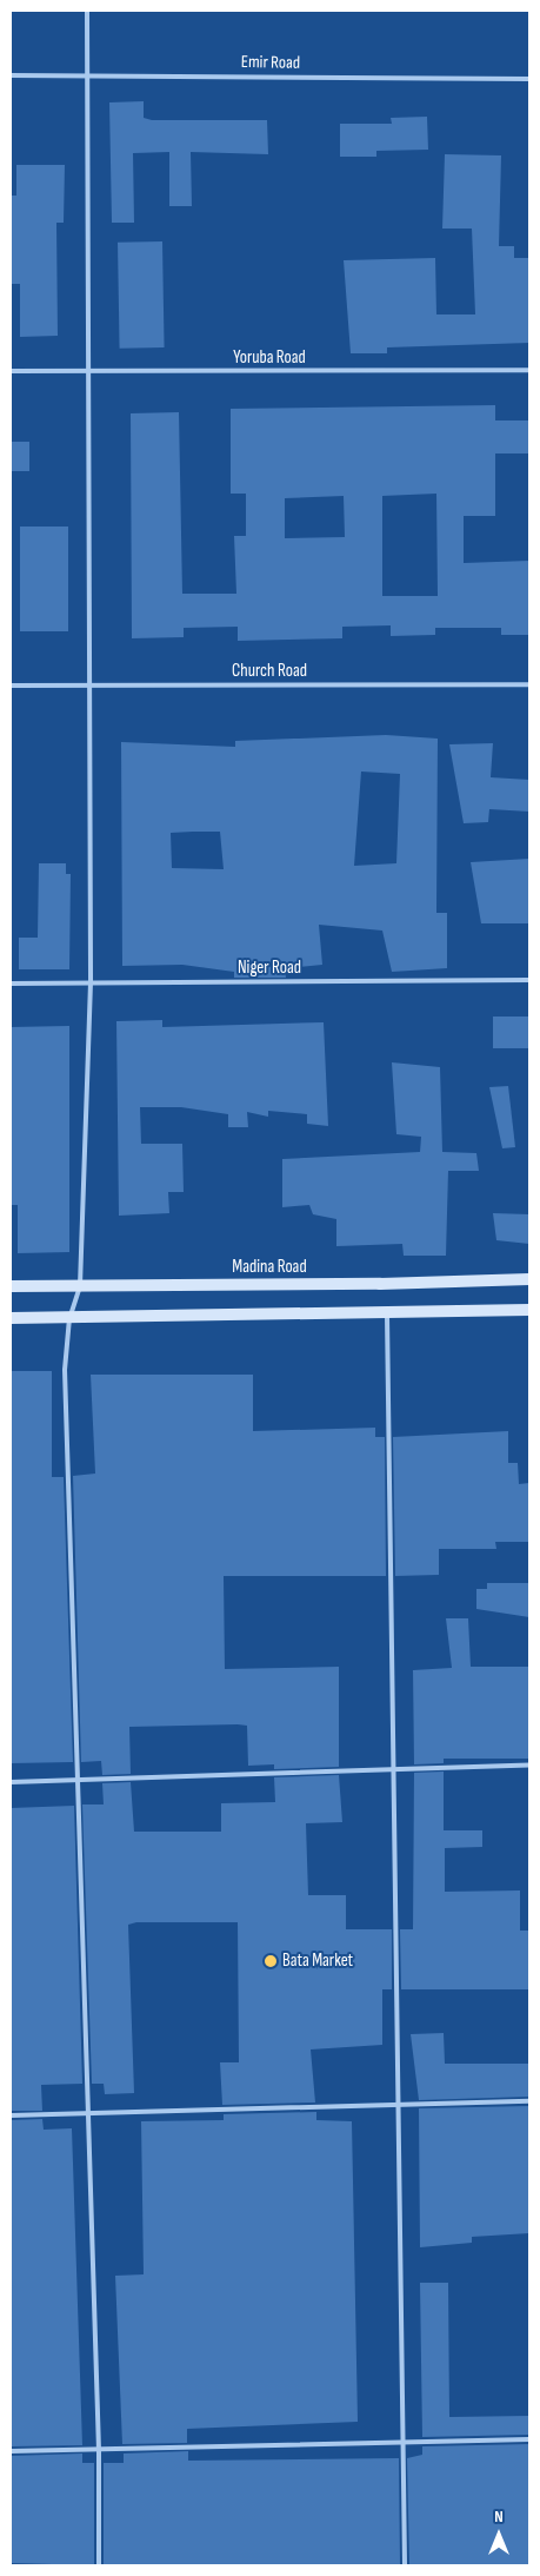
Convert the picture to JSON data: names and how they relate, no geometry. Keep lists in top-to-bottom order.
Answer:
{
  "streets": {
    "main road": ["Madina Road"],
    "lane": [
      "Emir Road",
      "Yoruba Road",
      "Church Road",
      "Niger Road"
    ]
  },
  "places": ["Bata Market"],
  "north": "top"
}
